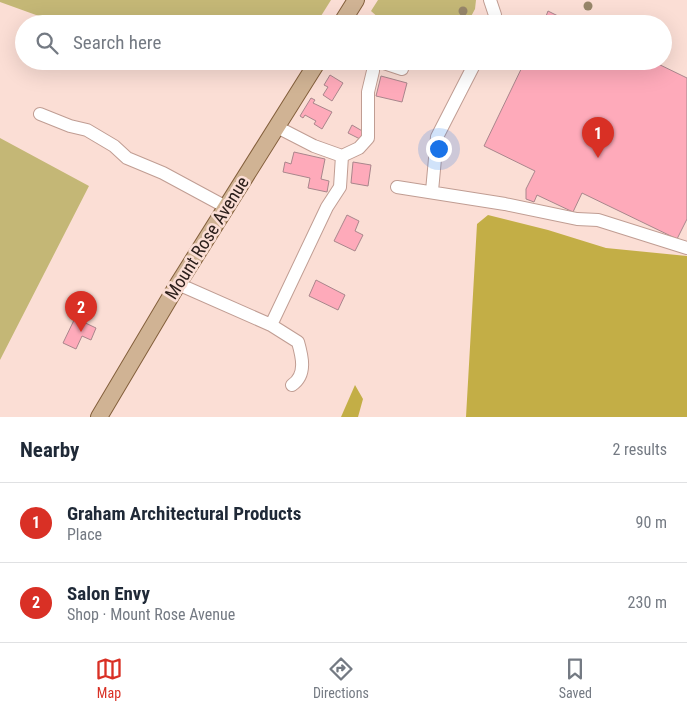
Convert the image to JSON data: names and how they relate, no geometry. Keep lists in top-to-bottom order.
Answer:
{
  "streets": {
    "main road": ["Mount Rose Avenue"]
  },
  "page": {
    "search": "Search here",
    "pins": ["1", "2"],
    "heading": ["Nearby", "2 results"],
    "list": [
      {
        "mark": "1",
        "name": "Graham Architectural Products",
        "note": "Place",
        "value": "90 m"
      },
      {
        "mark": "2",
        "name": "Salon Envy",
        "note": "Shop · Mount Rose Avenue",
        "value": "230 m"
      }
    ],
    "nav": ["Map", "Directions", "Saved"]
  }
}
